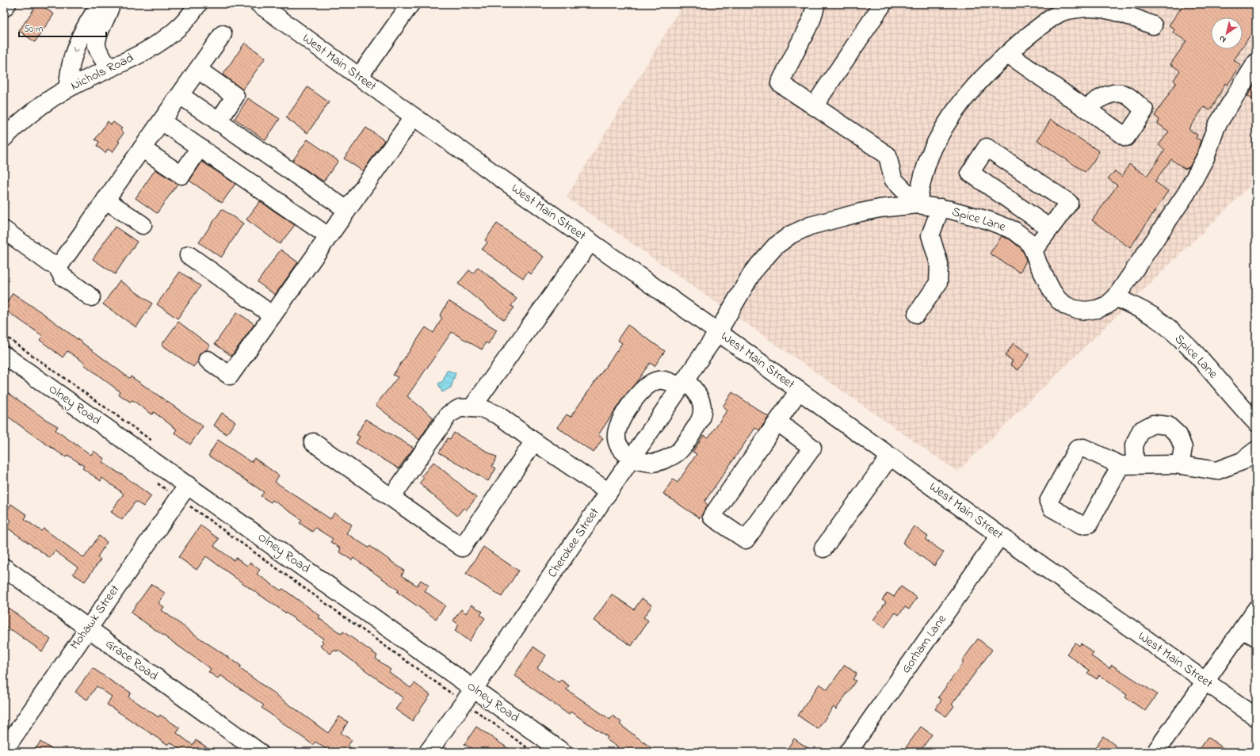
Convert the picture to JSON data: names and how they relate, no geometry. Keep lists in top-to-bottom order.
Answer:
{
  "streets": {
    "street": [
      "West Main Street",
      "Nichols Road",
      "Spice Lane",
      "Olney Road",
      "Cherokee Street",
      "Mohawk Street",
      "Gorham Lane",
      "Grace Road"
    ]
  },
  "crossings": [
    ["West Main Street", "Spice Lane"],
    ["West Main Street", "Cherokee Street"],
    ["West Main Street", "Gorham Lane"],
    ["Spice Lane", "Cherokee Street"],
    ["Olney Road", "Cherokee Street"],
    ["Olney Road", "Mohawk Street"],
    ["Mohawk Street", "Grace Road"]
  ],
  "scale_bar": "50 m",
  "north": "bottom left"
}
